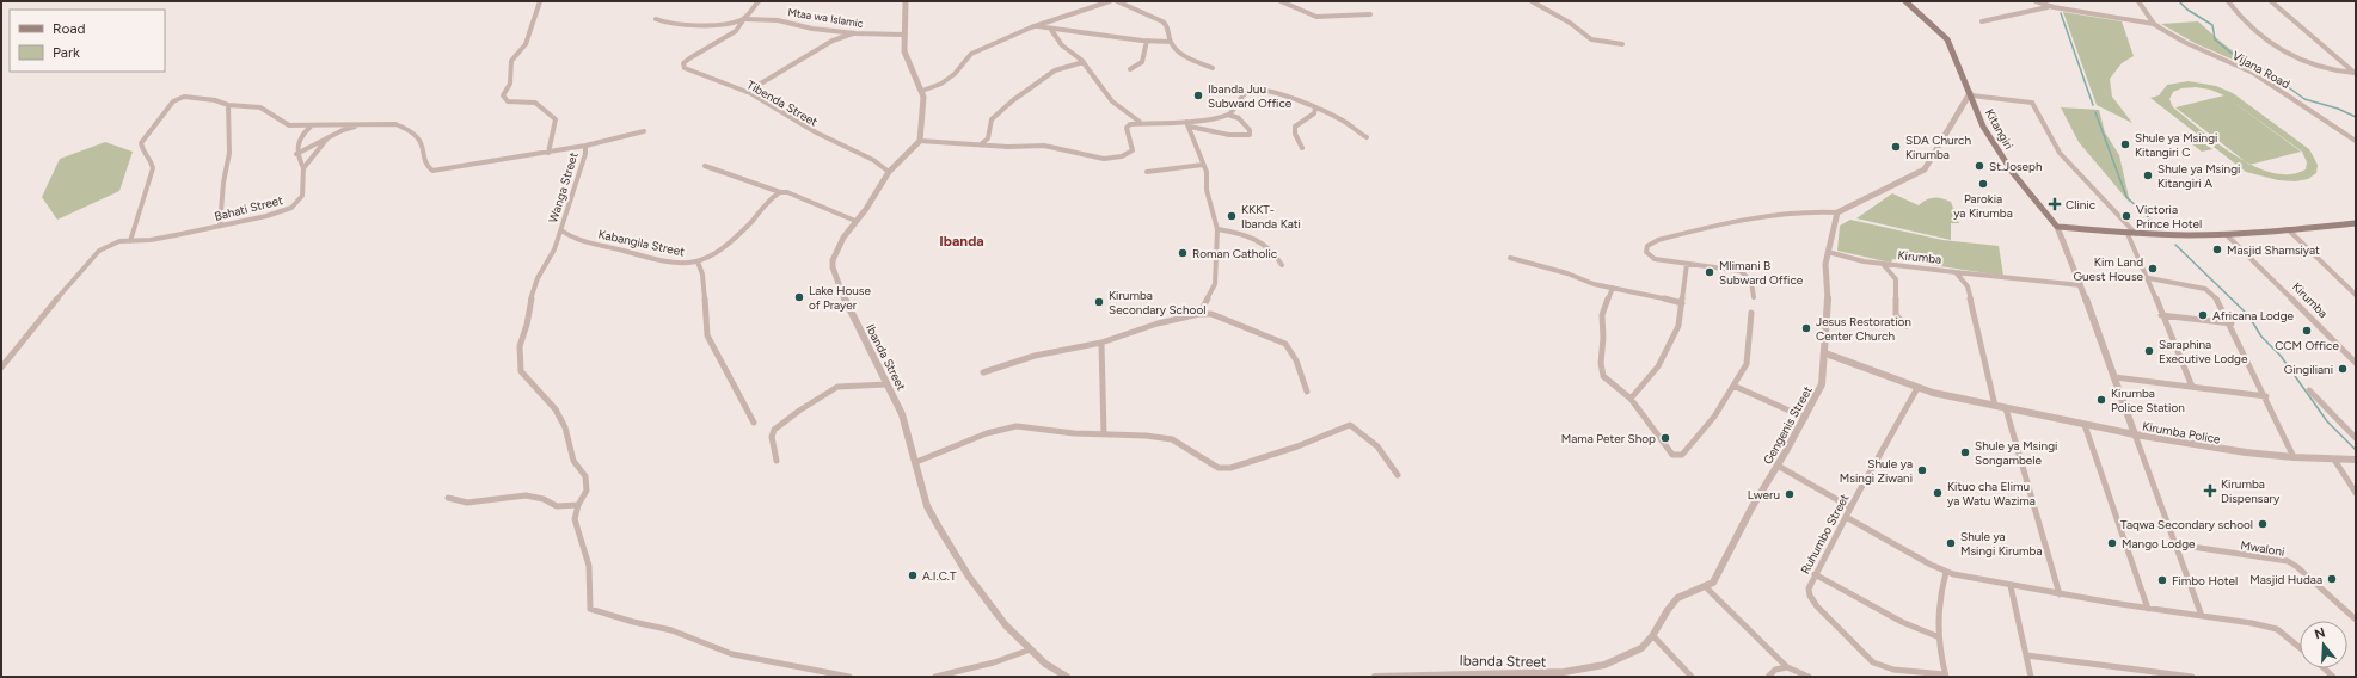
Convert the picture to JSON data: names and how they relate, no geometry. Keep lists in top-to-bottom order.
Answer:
{
  "streets": {
    "main road": ["Kitangiri"],
    "street": [
      "Mtaa wa Islamic",
      "Vijana Road",
      "Tibenda Street",
      "Wanga Street",
      "Bahati Street",
      "Kabangila Street",
      "Kirumba",
      "Ibanda Street",
      "Gengenis Street",
      "Kirumba Police",
      "Ruhumbo Street",
      "Mwaloni"
    ]
  },
  "crossings": [
    ["Mtaa wa Islamic", "Tibenda Street"],
    ["Tibenda Street", "Ibanda Street"],
    ["Kitangiri", "Kirumba Police"],
    ["Wanga Street", "Bahati Street"],
    ["Wanga Street", "Kabangila Street"],
    ["Kirumba", "Gengenis Street"]
  ],
  "districts": ["Ibanda"],
  "places": {
    "other": [
      "Ibanda Juu Subward Office",
      "Shule ya Msingi Kitangiri C",
      "SDA Church Kirumba",
      "St.Joseph",
      "Shule ya Msingi Kitangiri A",
      "Parokia ya Kirumba",
      "KKKT- Ibanda Kati",
      "Victoria Prince Hotel",
      "Masjid Shamsiyat",
      "Roman Catholic",
      "Kim Land Guest House",
      "Mlimani B Subward Office",
      "Lake House of Prayer",
      "Kirumba Secondary School",
      "Africana Lodge",
      "Jesus Restoration Center Church",
      "CCM Office",
      "Saraphina Executive Lodge",
      "Gingiliani",
      "Kirumba Police Station",
      "Mama Peter Shop",
      "Shule ya Msingi Songambele",
      "Shule ya Msingi Ziwani",
      "Kituo cha Elimu ya Watu Wazima",
      "Lweru",
      "Taqwa Secondary school",
      "Shule ya Msingi Kirumba",
      "Mango Lodge",
      "A.I.C.T",
      "Masjid Hudaa",
      "Fimbo Hotel"
    ],
    "health": ["Clinic", "Kirumba Dispensary"]
  },
  "legend": ["Road", "Park"],
  "north": "top"
}
